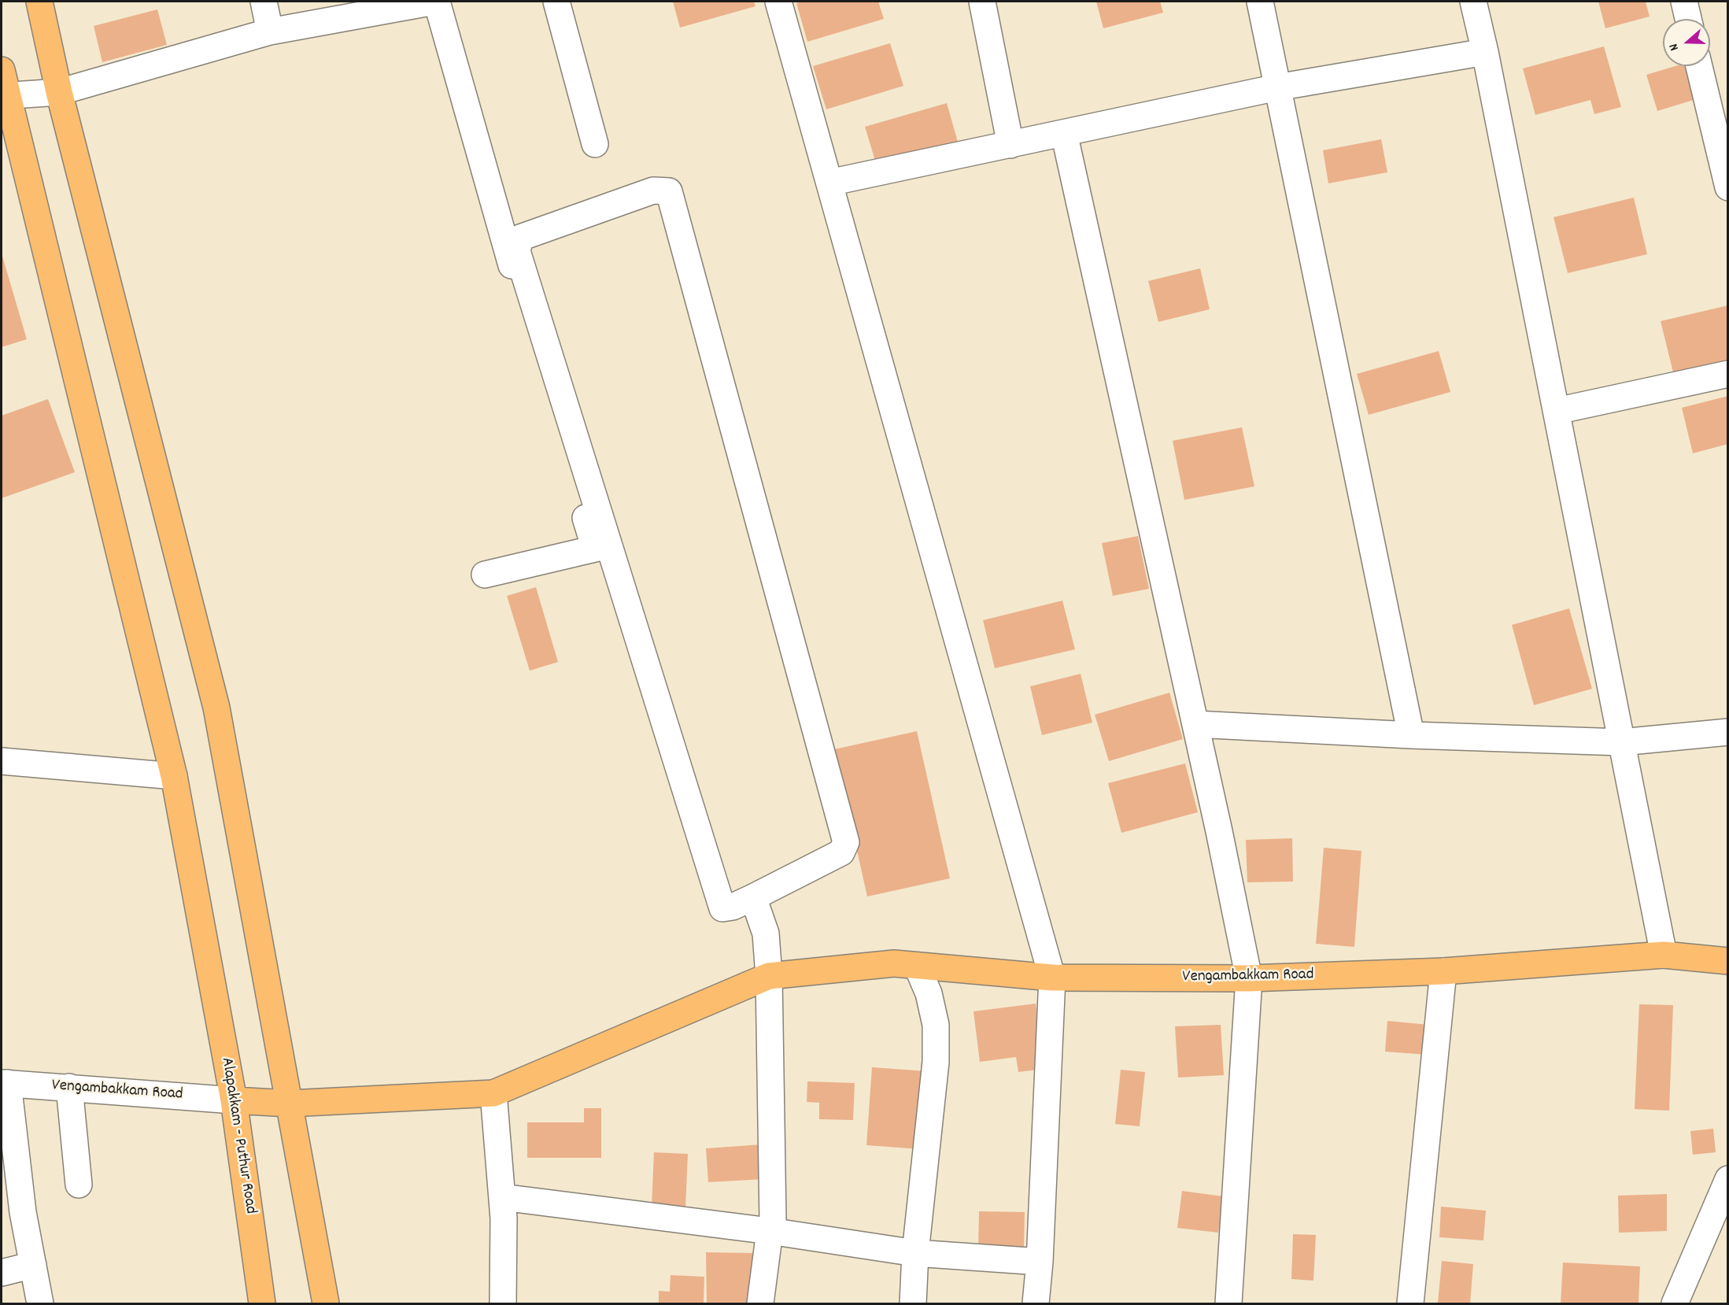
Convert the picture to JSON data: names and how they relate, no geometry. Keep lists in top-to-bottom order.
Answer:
{
  "streets": {
    "main road": ["Vengambakkam Road", "Alapakkam - Puthur Road"]
  },
  "crossings": [
    ["Vengambakkam Road", "Alapakkam - Puthur Road"]
  ],
  "north": "left"
}
